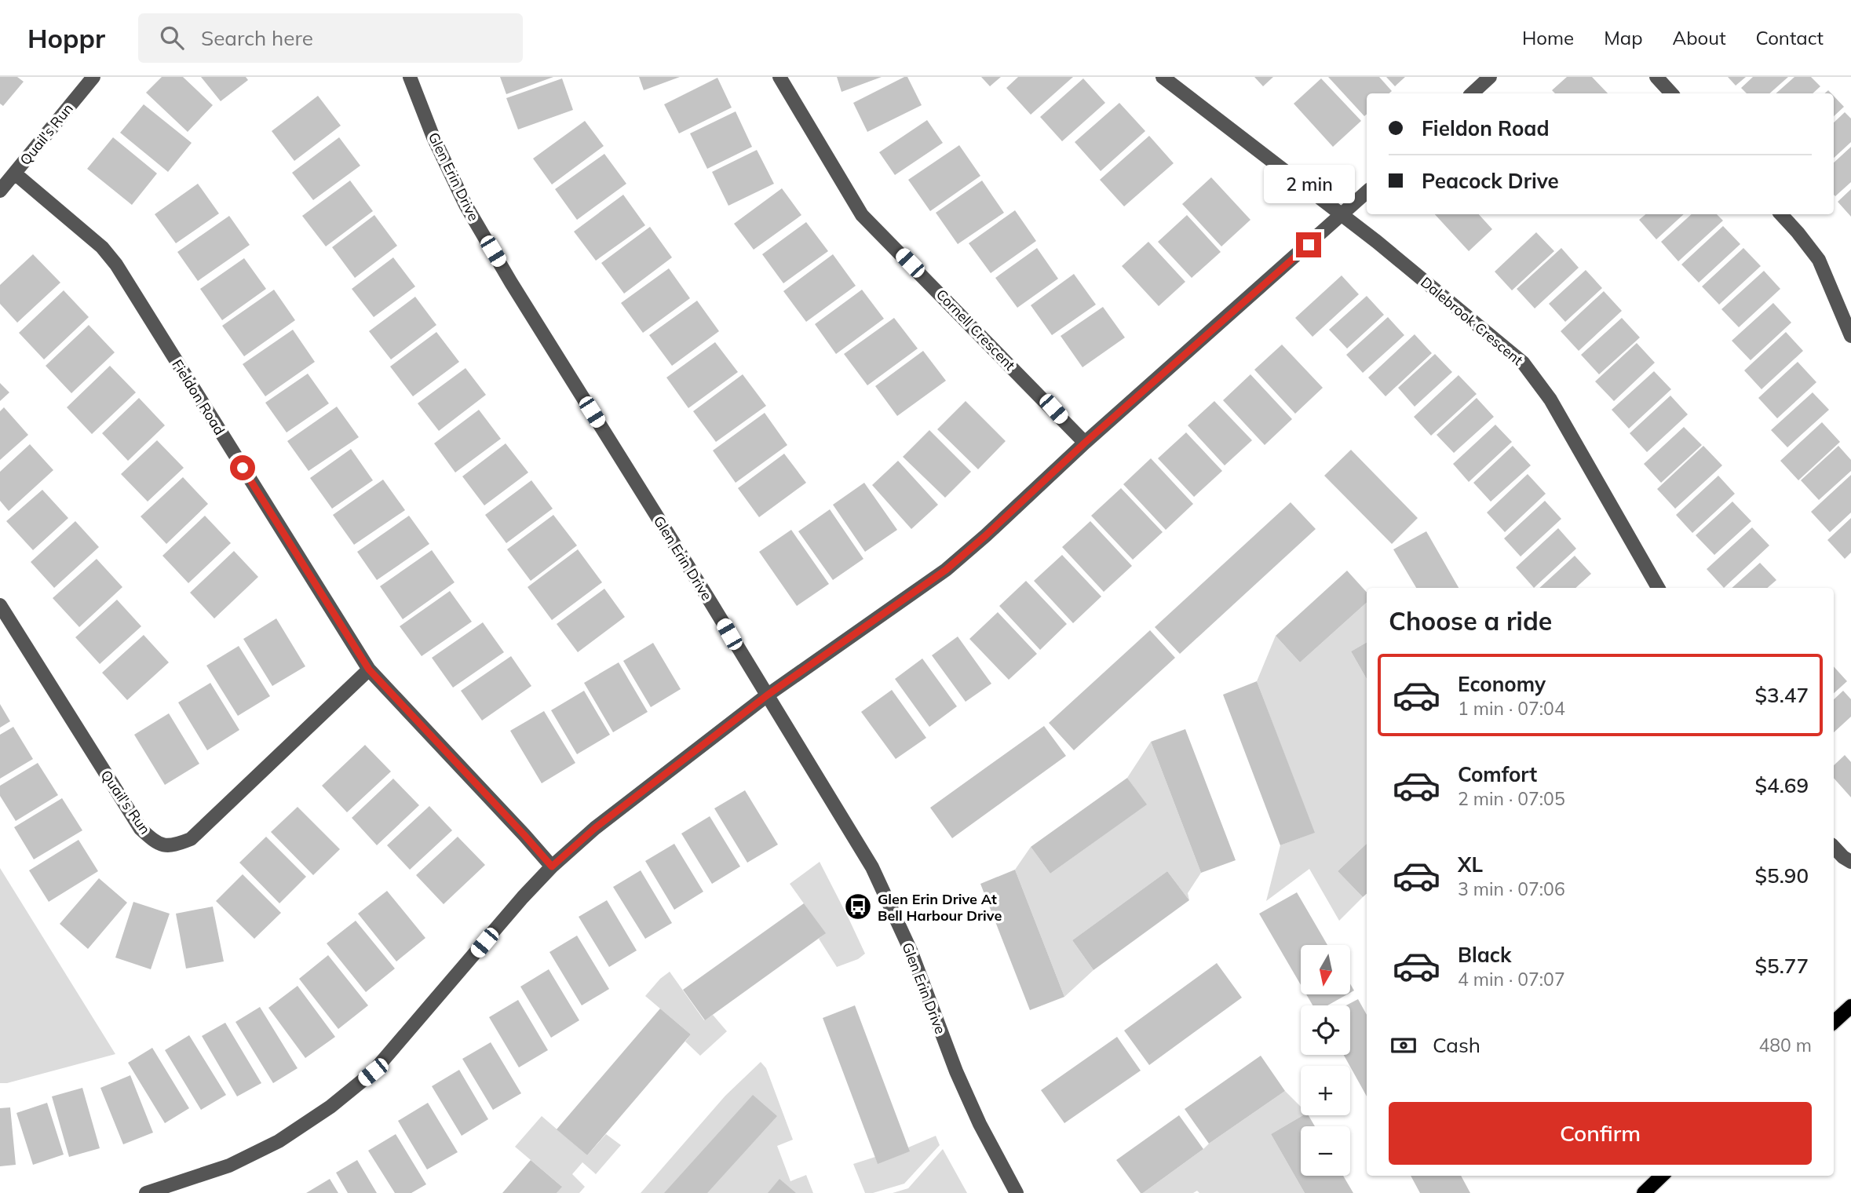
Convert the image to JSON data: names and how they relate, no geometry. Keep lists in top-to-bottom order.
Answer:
{
  "streets": {
    "street": [
      "Quail's Run",
      "Glen Erin Drive",
      "Dalebrook Crescent",
      "Cornell Crescent",
      "Fieldon Road"
    ]
  },
  "crossings": [
    ["Quail's Run", "Fieldon Road"]
  ],
  "places": {
    "bus stop": ["Glen Erin Drive At Bell Harbour Drive"]
  },
  "north": "bottom",
  "page": {
    "header": "Hoppr",
    "search": "Search here",
    "nav": [
      "Home",
      "Map",
      "About",
      "Contact"
    ],
    "banner": ["Fieldon Road", "Peacock Drive"],
    "bubble": "2 min",
    "heading": "Choose a ride",
    "list": [
      {
        "name": "Economy",
        "note": "1 min · 07:04",
        "value": "$3.47"
      },
      {
        "name": "Comfort",
        "note": "2 min · 07:05",
        "value": "$4.69"
      },
      {
        "name": "XL",
        "note": "3 min · 07:06",
        "value": "$5.90"
      },
      {
        "name": "Black",
        "note": "4 min · 07:07",
        "value": "$5.77"
      }
    ],
    "map_buttons": ["+", "−"],
    "pay": ["Cash", "480 m"],
    "buttons": "Confirm"
  }
}
